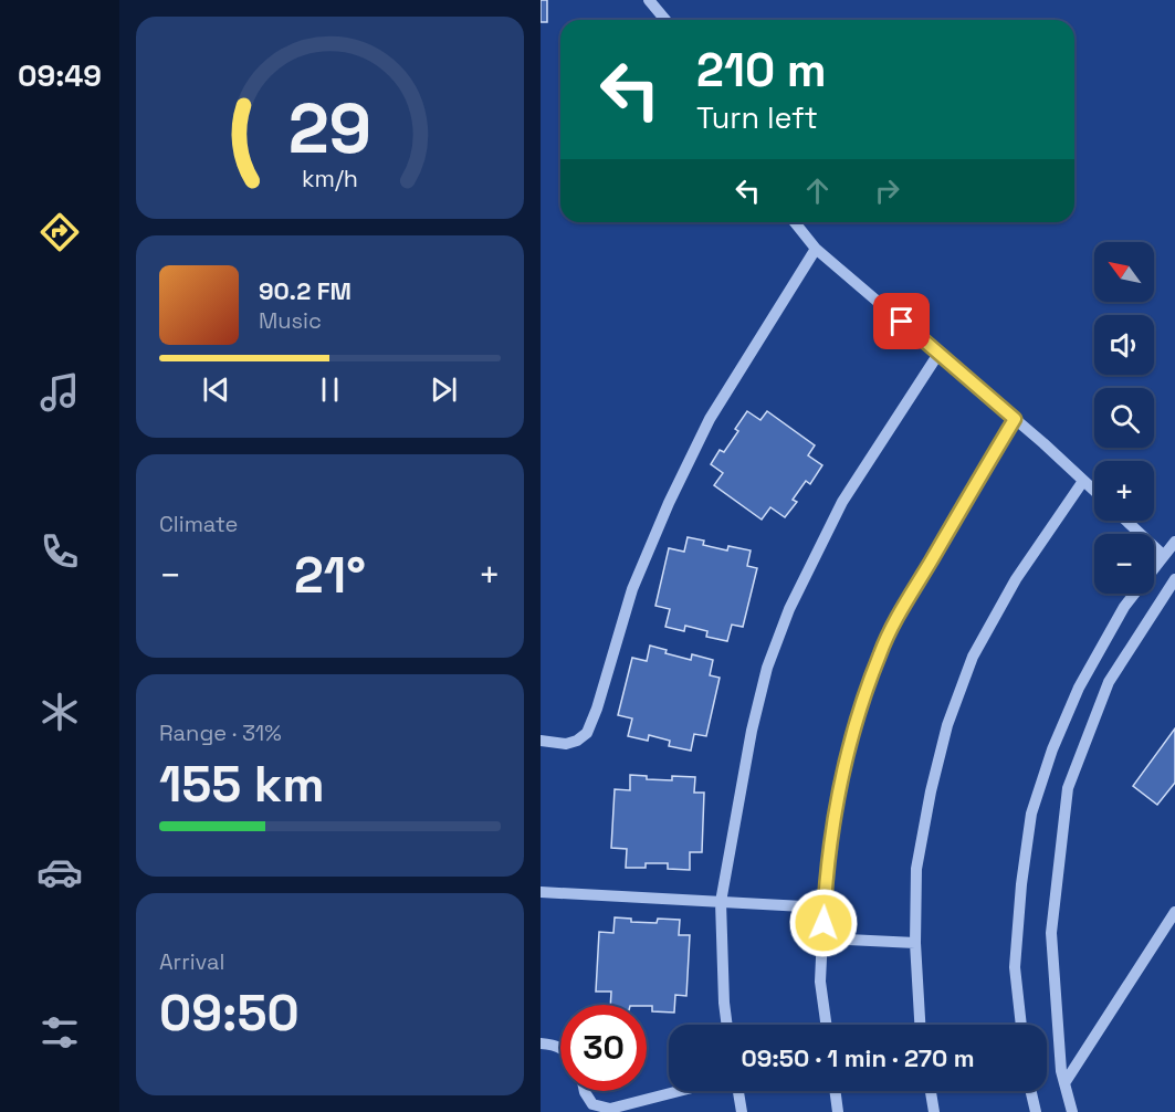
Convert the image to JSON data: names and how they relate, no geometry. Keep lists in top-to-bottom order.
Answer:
{
  "north": "top left",
  "page": {
    "tabs": "09:49",
    "turn": ["210 m", "Turn left"],
    "map_buttons": ["+", "−"],
    "song": ["90.2 FM", "Music"],
    "tile": [
      "Climate",
      ["Range · 31%", "155 km"],
      ["Arrival", "09:50"]
    ],
    "heat": ["−", "21°", "+"],
    "limit": "30",
    "trip": "09:50 · 1 min · 270 m",
    "gauge": ["29", "km/h"]
  }
}
